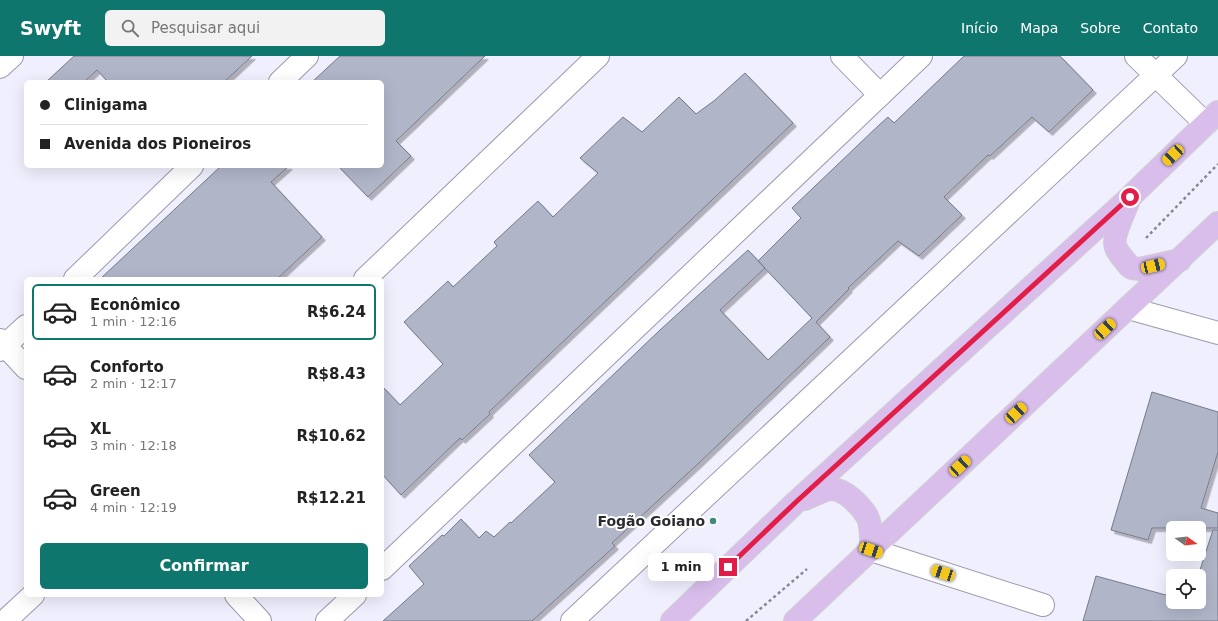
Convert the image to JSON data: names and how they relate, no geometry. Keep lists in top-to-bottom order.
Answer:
{
  "places": ["Fogão Goiano"],
  "north": "right",
  "page": {
    "header": "Swyft",
    "search": "Pesquisar aqui",
    "nav": [
      "Início",
      "Mapa",
      "Sobre",
      "Contato"
    ],
    "banner": ["Clinigama", "Avenida dos Pioneiros"],
    "list": [
      {
        "name": "Econômico",
        "note": "1 min · 12:16",
        "value": "R$6.24"
      },
      {
        "name": "Conforto",
        "note": "2 min · 12:17",
        "value": "R$8.43"
      },
      {
        "name": "XL",
        "note": "3 min · 12:18",
        "value": "R$10.62"
      },
      {
        "name": "Green",
        "note": "4 min · 12:19",
        "value": "R$12.21"
      }
    ],
    "buttons": "Confirmar",
    "bubble": "1 min"
  }
}
